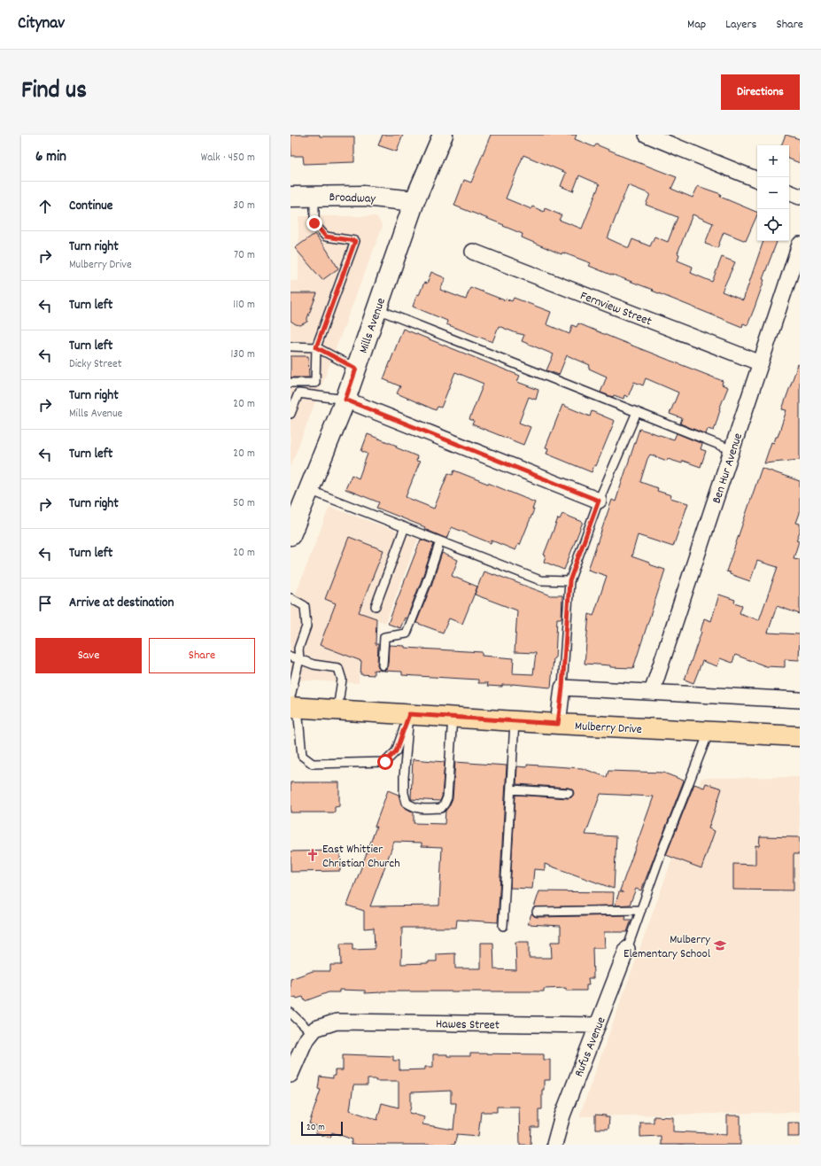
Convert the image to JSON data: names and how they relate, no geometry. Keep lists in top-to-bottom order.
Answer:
{
  "streets": {
    "main road": ["Broadway", "Mills Avenue", "Mulberry Drive"],
    "street": [
      "Fernview Street",
      "Ben Hur Avenue",
      "Hawes Street",
      "Rufus Avenue"
    ]
  },
  "crossings": [
    ["Broadway", "Mills Avenue"],
    ["Fernview Street", "Ben Hur Avenue"],
    ["Hawes Street", "Rufus Avenue"]
  ],
  "places": {
    "church": ["East Whittier Christian Church"],
    "school or university": ["Mulberry Elementary School"]
  },
  "scale_bar": "20 m",
  "page": {
    "header": "Citynav",
    "nav": ["Map", "Layers", "Share"],
    "title": "Find us",
    "buttons": [
      "Directions",
      ["Save", "Share"]
    ],
    "heading": ["6 min", "Walk · 450 m"],
    "map_buttons": ["+", "−"],
    "list": [
      ["Continue", "30 m"],
      ["Turn right", "Mulberry Drive", "70 m"],
      ["Turn left", "110 m"],
      ["Turn left", "Dicky Street", "130 m"],
      ["Turn right", "Mills Avenue", "20 m"],
      ["Turn left", "20 m"],
      ["Turn right", "50 m"],
      ["Turn left", "20 m"],
      "Arrive at destination"
    ],
    "scale": "20 m"
  }
}
